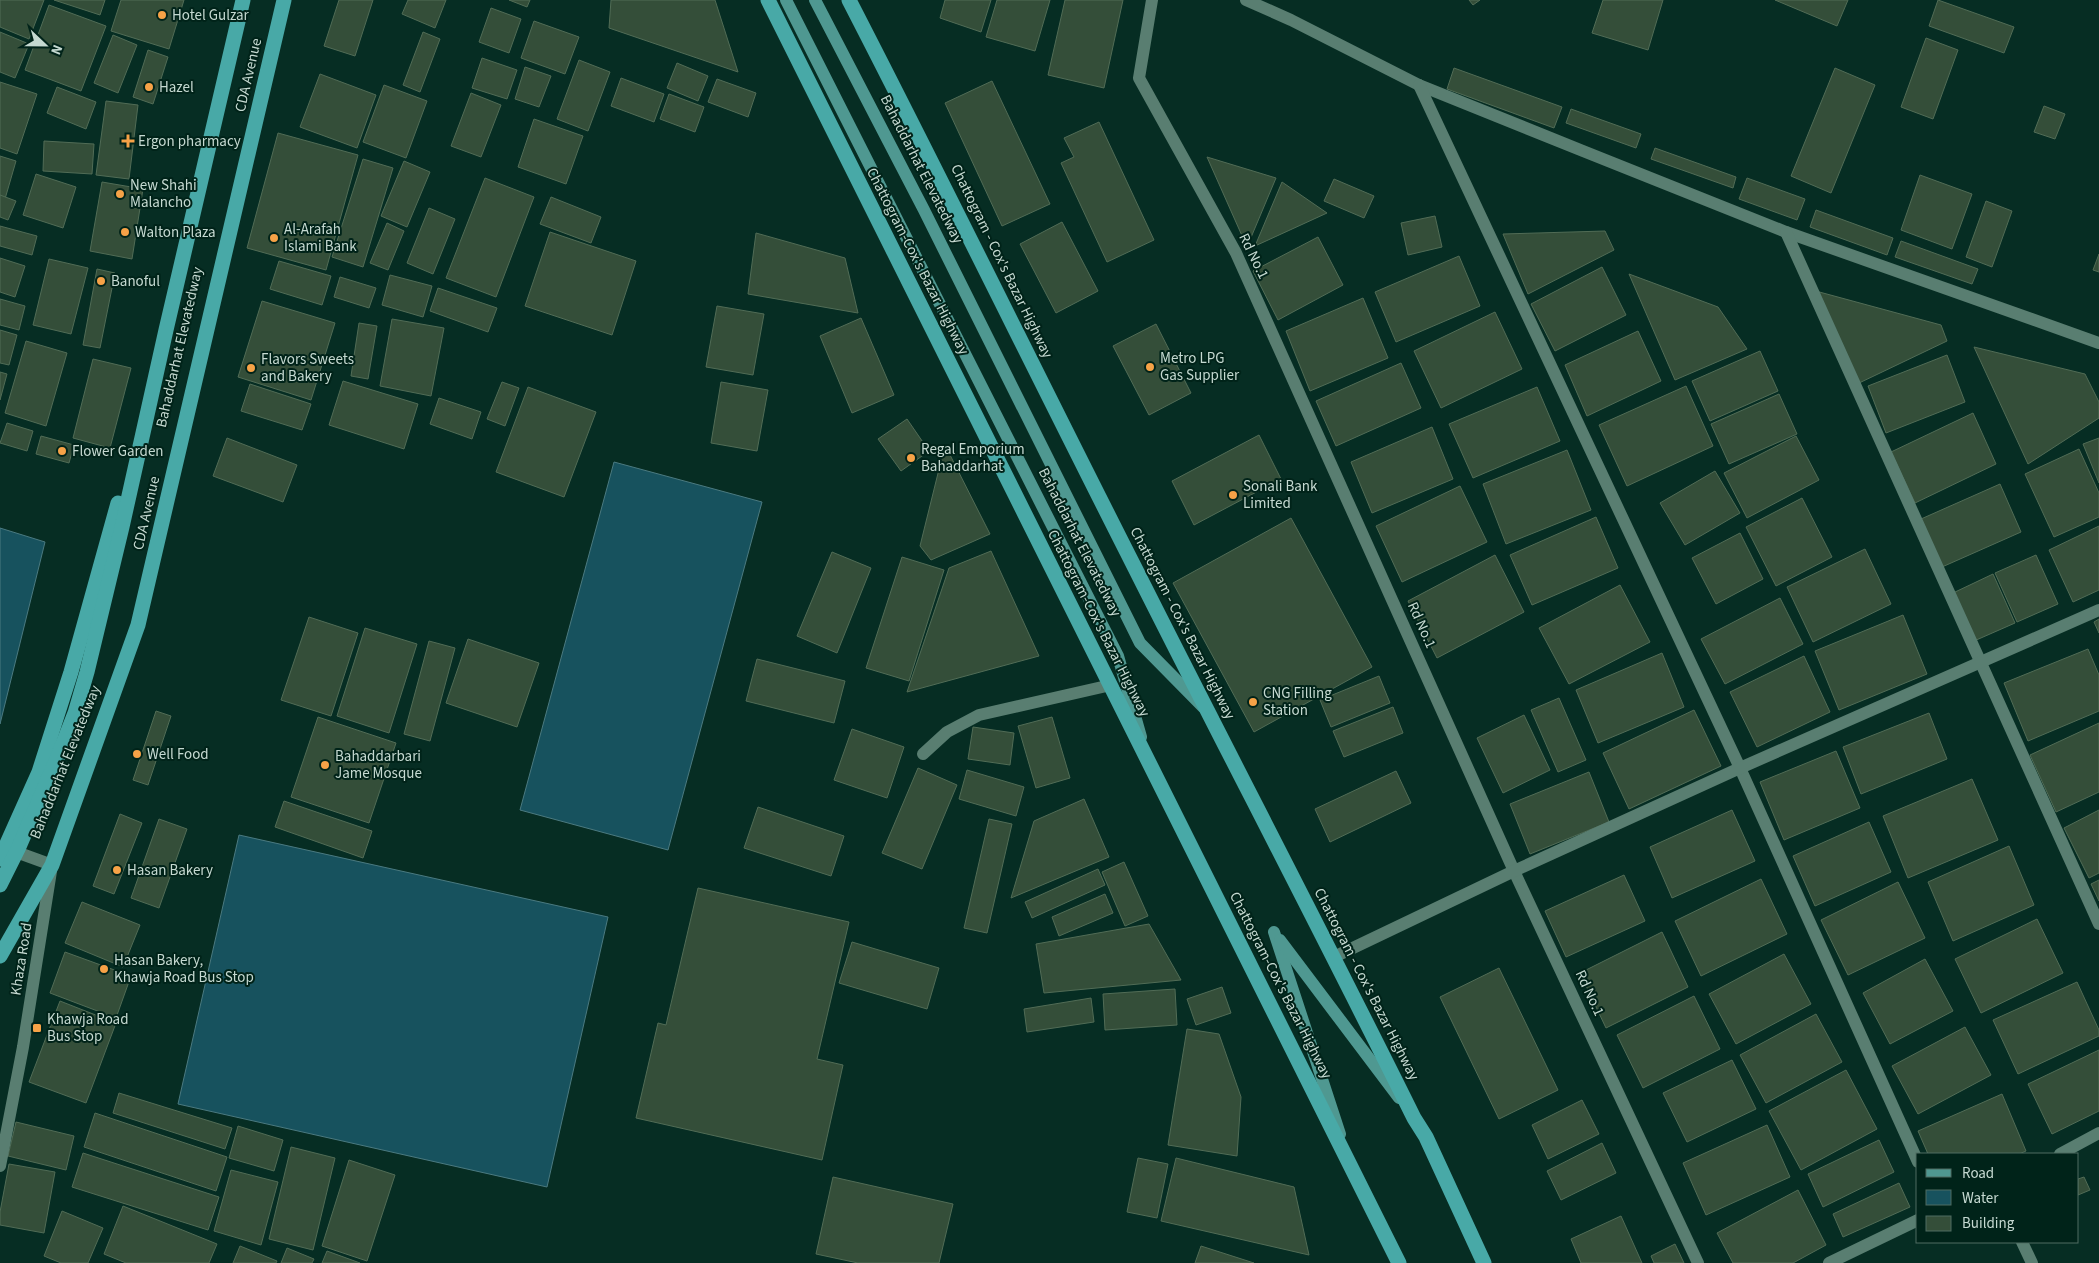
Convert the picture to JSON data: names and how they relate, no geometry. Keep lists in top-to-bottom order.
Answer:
{
  "streets": {
    "highway": [
      "CDA Avenue",
      "Bahaddarhat Elevatedway",
      "Chattogram-Cox's Bazar Highway",
      "Chattogram - Cox's Bazar Highway"
    ],
    "street": ["Rd No.1", "Khaza Road"]
  },
  "crossings": [
    ["CDA Avenue", "Bahaddarhat Elevatedway"],
    ["CDA Avenue", "Khaza Road"],
    ["Bahaddarhat Elevatedway", "Chattogram-Cox's Bazar Highway"],
    ["Bahaddarhat Elevatedway", "Chattogram - Cox's Bazar Highway"]
  ],
  "places": {
    "other": [
      "Hotel Gulzar",
      "Hazel",
      "New Shahi Malancho",
      "Walton Plaza",
      "Al-Arafah Islami Bank",
      "Banoful",
      "Metro LPG Gas Supplier",
      "Flavors Sweets and Bakery",
      "Flower Garden",
      "Regal Emporium Bahaddarhat",
      "Sonali Bank Limited",
      "CNG Filling Station",
      "Well Food",
      "Bahaddarbari Jame Mosque",
      "Hasan Bakery",
      "Hasan Bakery, Khawja Road Bus Stop"
    ],
    "health": ["Ergon pharmacy"],
    "transit": ["Khawja Road Bus Stop"]
  },
  "legend": ["Road", "Water", "Building"],
  "north": "right"
}
